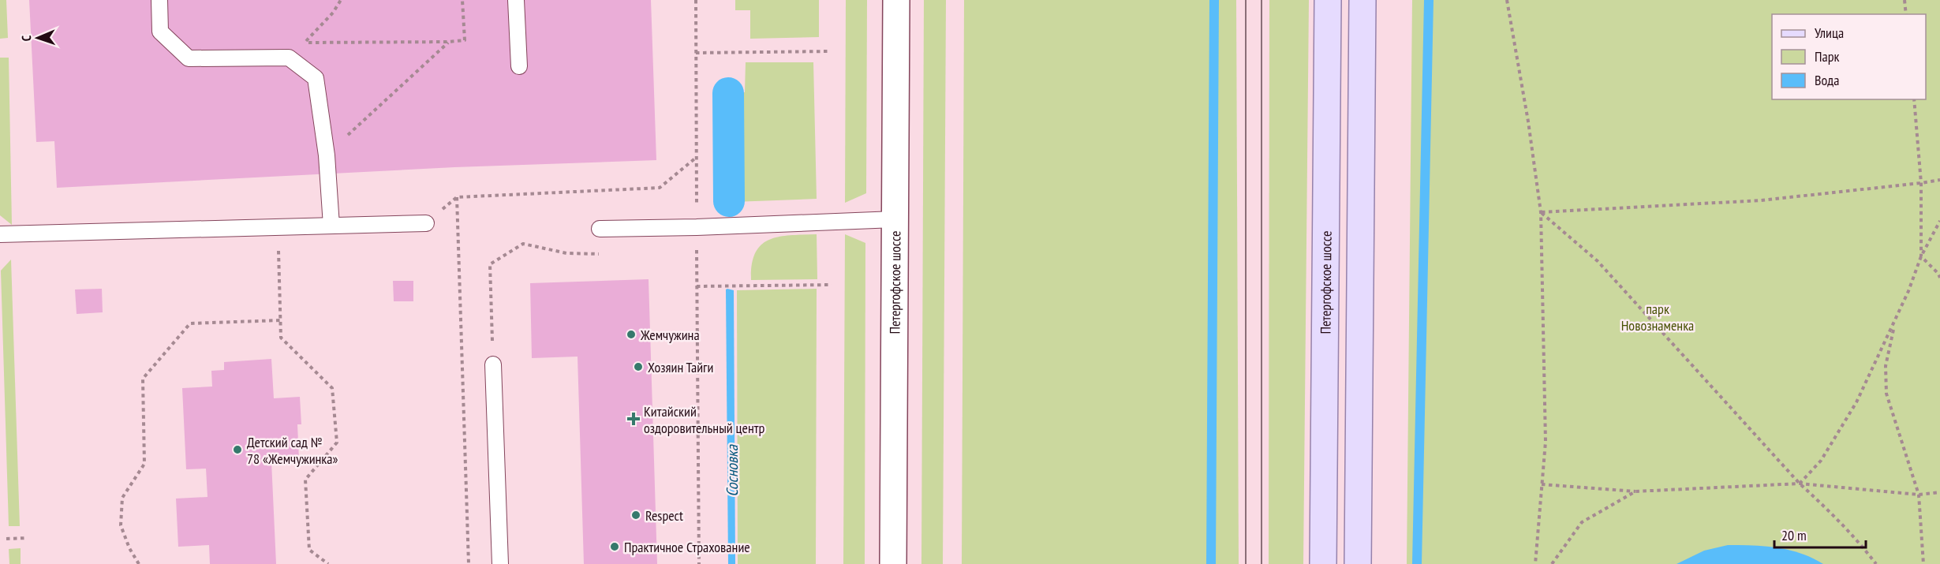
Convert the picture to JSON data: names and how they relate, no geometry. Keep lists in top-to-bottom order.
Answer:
{
  "streets": {
    "main road": ["Петергофское шоссе"]
  },
  "water": ["Сосновка"],
  "parks": ["парк Новознаменка"],
  "places": {
    "other": [
      "Жемчужина",
      "Хозяин Тайги",
      "Детский сад № 78 «Жемчужинка»",
      "Respect",
      "Практичное Страхование"
    ],
    "health": ["Китайский оздоровительный центр"]
  },
  "legend": ["Улица", "Парк", "Вода"],
  "scale_bar": "20 m",
  "north": "left"
}
